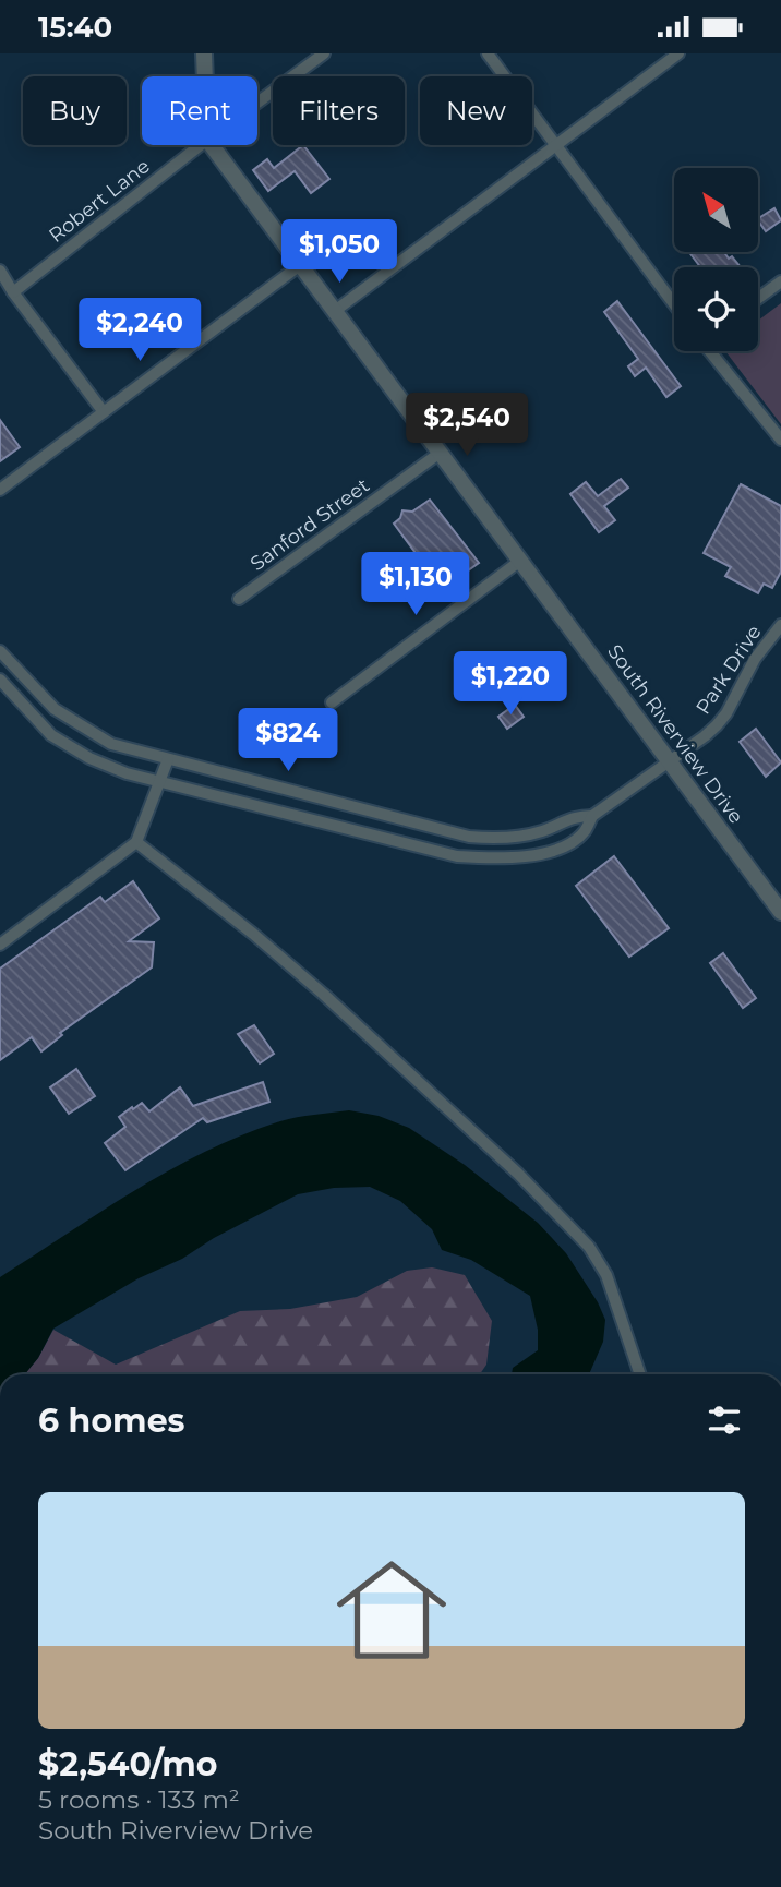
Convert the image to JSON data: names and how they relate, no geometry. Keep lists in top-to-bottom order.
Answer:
{
  "streets": {
    "street": [
      "Robert Lane",
      "Sanford Street",
      "Park Drive",
      "South Riverview Drive"
    ]
  },
  "crossings": [
    ["Sanford Street", "South Riverview Drive"],
    ["Park Drive", "South Riverview Drive"]
  ],
  "north": "top left",
  "page": {
    "status": "15:40",
    "chip": [
      "Buy",
      "Rent",
      "Filters",
      "New"
    ],
    "price": [
      "$1,050",
      "$2,240",
      "$2,540",
      "$1,130",
      "$1,220",
      "$824"
    ],
    "heading": "6 homes",
    "list": [
      {
        "name": "$2,540/mo",
        "note": "5 rooms · 133 m² · South Riverview Drive"
      }
    ]
  }
}
